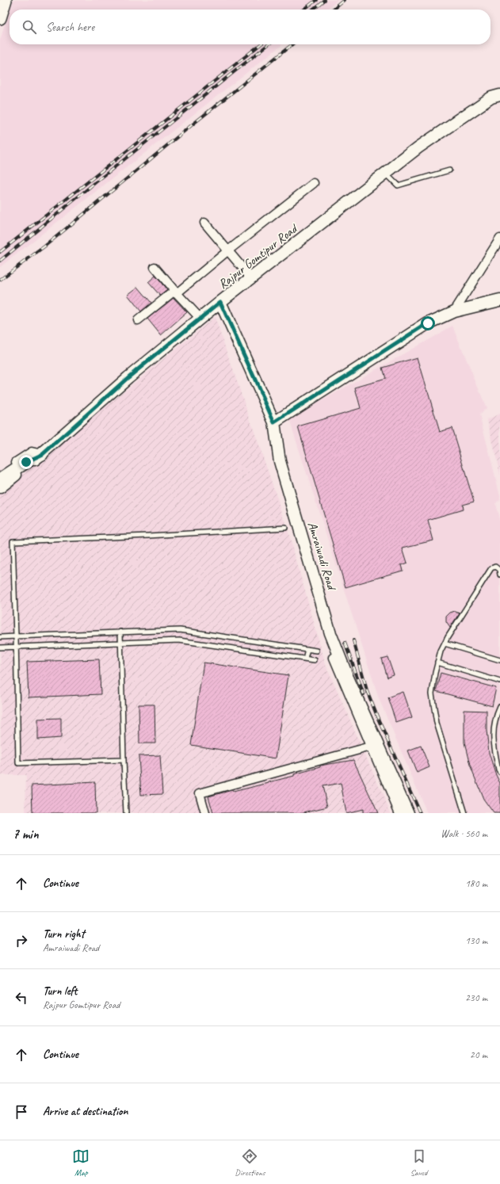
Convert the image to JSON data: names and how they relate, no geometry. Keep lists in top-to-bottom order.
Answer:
{
  "streets": {
    "main road": ["Rajpur Gomtipur Road", "Amraiwadi Road"]
  },
  "crossings": [
    ["Rajpur Gomtipur Road", "Amraiwadi Road"]
  ],
  "page": {
    "search": "Search here",
    "heading": ["7 min", "Walk · 560 m"],
    "list": [
      ["Continue", "180 m"],
      ["Turn right", "Amraiwadi Road", "130 m"],
      ["Turn left", "Rajpur Gomtipur Road", "230 m"],
      ["Continue", "20 m"],
      "Arrive at destination"
    ],
    "nav": ["Map", "Directions", "Saved"]
  }
}
